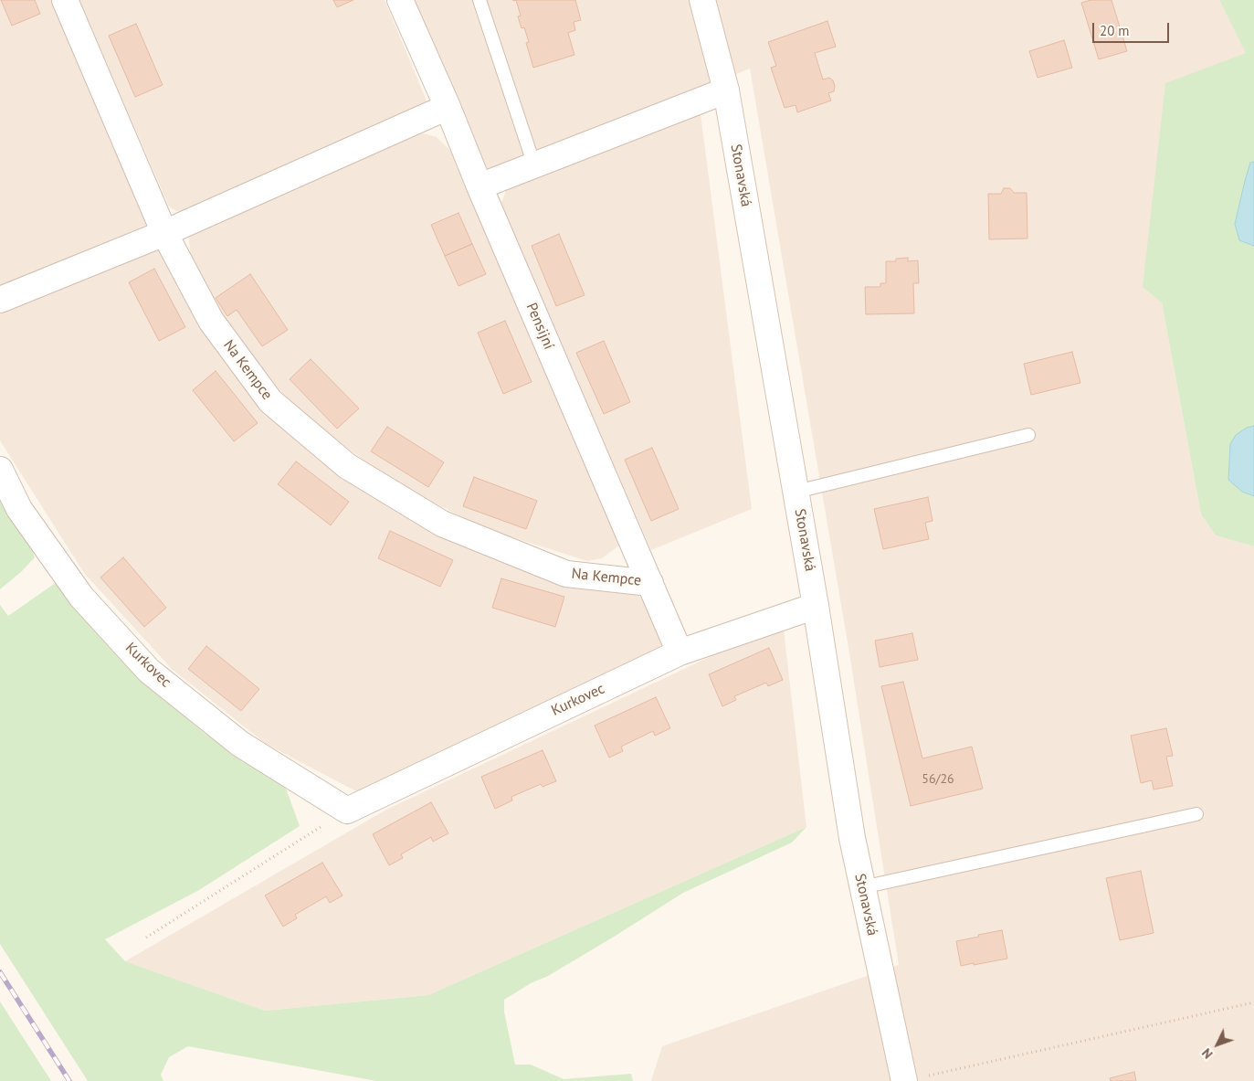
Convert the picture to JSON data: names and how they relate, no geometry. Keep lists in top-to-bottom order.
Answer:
{
  "streets": {
    "street": [
      "Stonavská",
      "Pensijní",
      "Na Kempce",
      "Kurkovec"
    ]
  },
  "crossings": [
    ["Stonavská", "Kurkovec"],
    ["Pensijní", "Na Kempce"],
    ["Pensijní", "Kurkovec"]
  ],
  "house_numbers": ["56/26"],
  "scale_bar": "20 m",
  "north": "bottom left"
}
